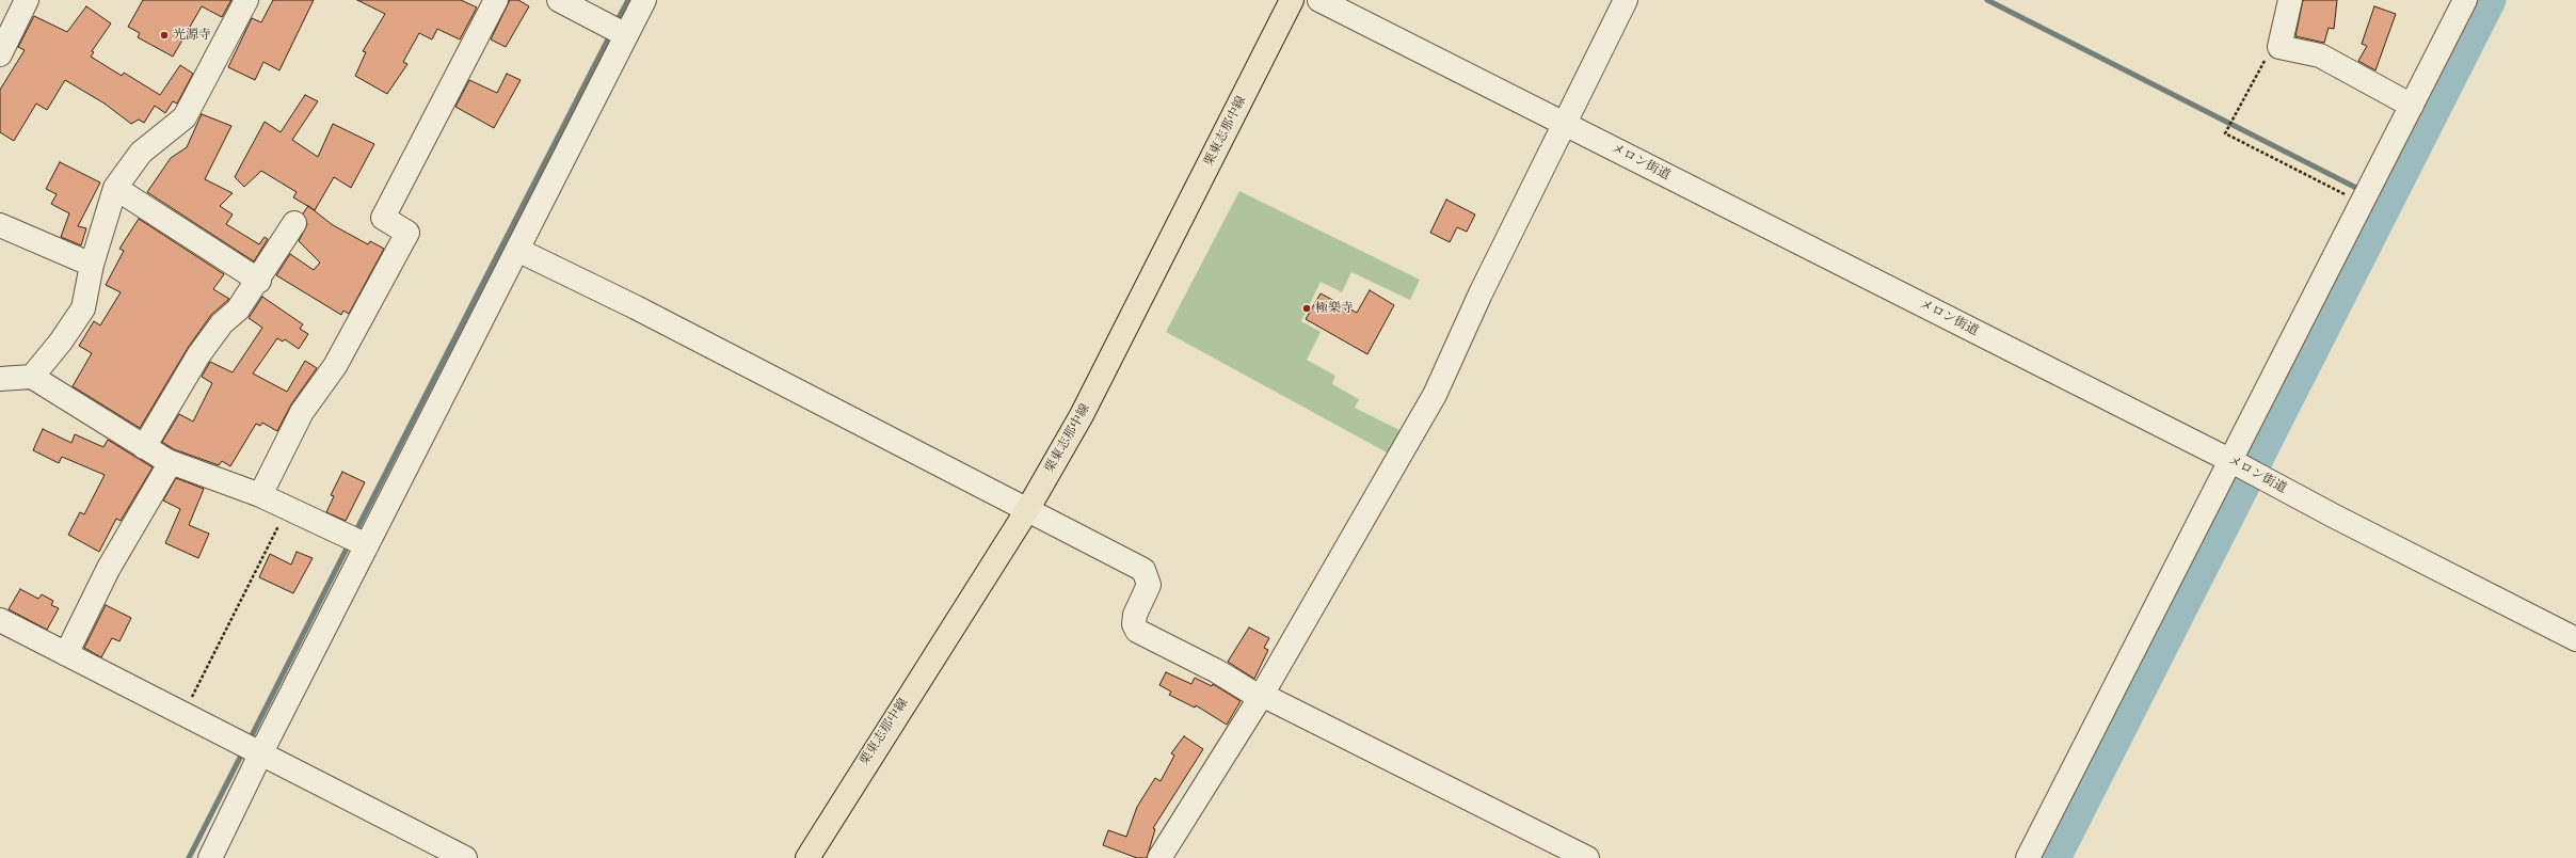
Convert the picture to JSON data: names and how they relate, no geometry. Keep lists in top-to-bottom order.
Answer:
{
  "streets": {
    "main road": ["栗東志那中線"],
    "street": ["メロン街道"]
  },
  "places": ["光源寺", "極樂寺"]
}
